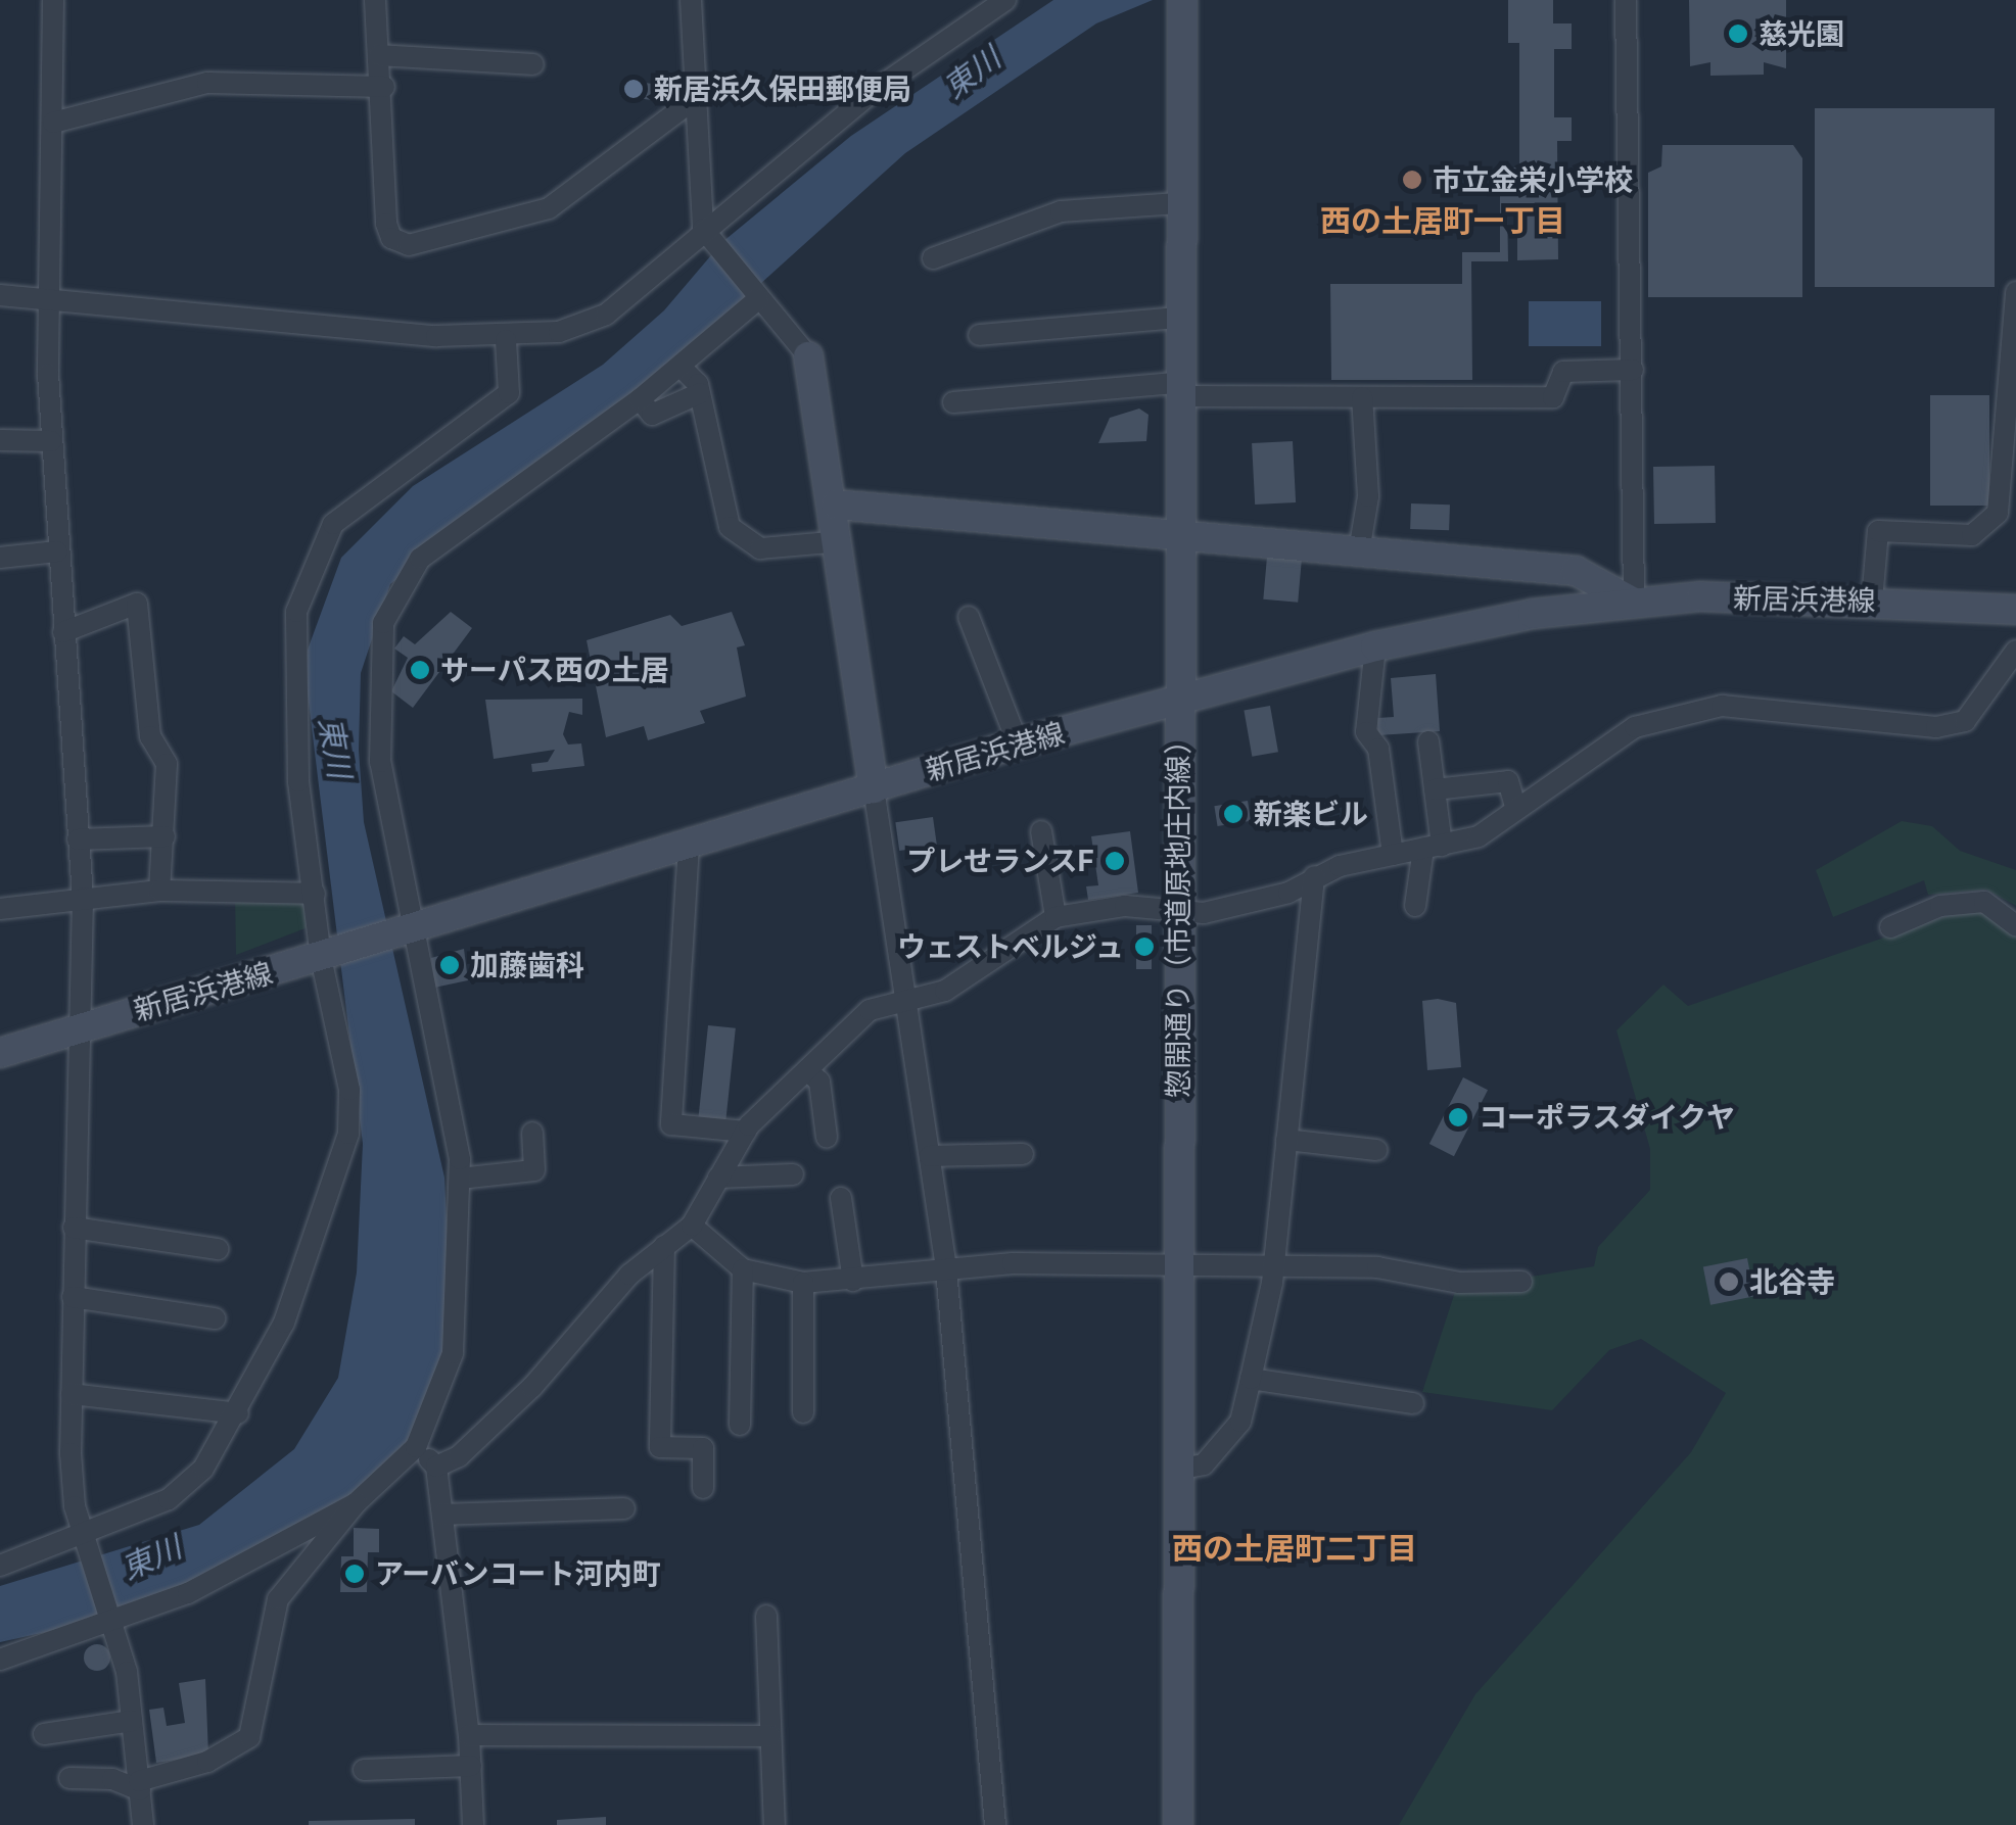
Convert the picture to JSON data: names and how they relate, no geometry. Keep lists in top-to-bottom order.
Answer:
{
  "streets": {
    "street": ["新居浜港線", "惣開通り（市道原地庄内線）"]
  },
  "crossings": [
    ["新居浜港線", "惣開通り（市道原地庄内線）"]
  ],
  "districts": ["西の土居町一丁目", "西の土居町二丁目"],
  "water": ["東川"],
  "places": [
    "慈光園",
    "新居浜久保田郵便局",
    "市立金栄小学校",
    "サーパス西の土居",
    "新楽ビル",
    "プレせランスF",
    "ウェストベルジュ",
    "加藤歯科",
    "コーポラスダイクヤ",
    "北谷寺",
    "アーバンコート河内町"
  ]
}
